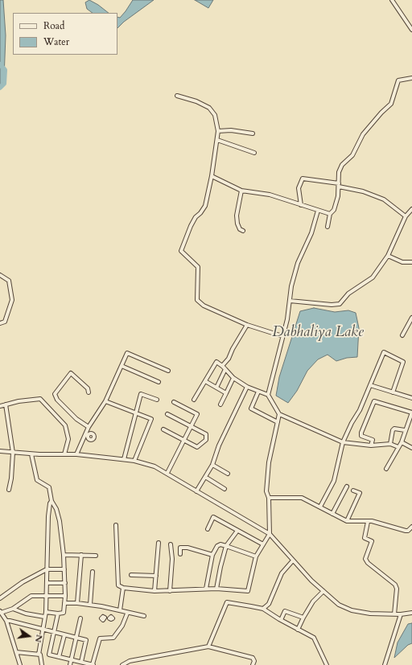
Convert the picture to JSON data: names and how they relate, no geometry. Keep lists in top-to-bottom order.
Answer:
{
  "water": ["Dabhaliya Lake"],
  "legend": ["Road", "Water"],
  "north": "right"
}
